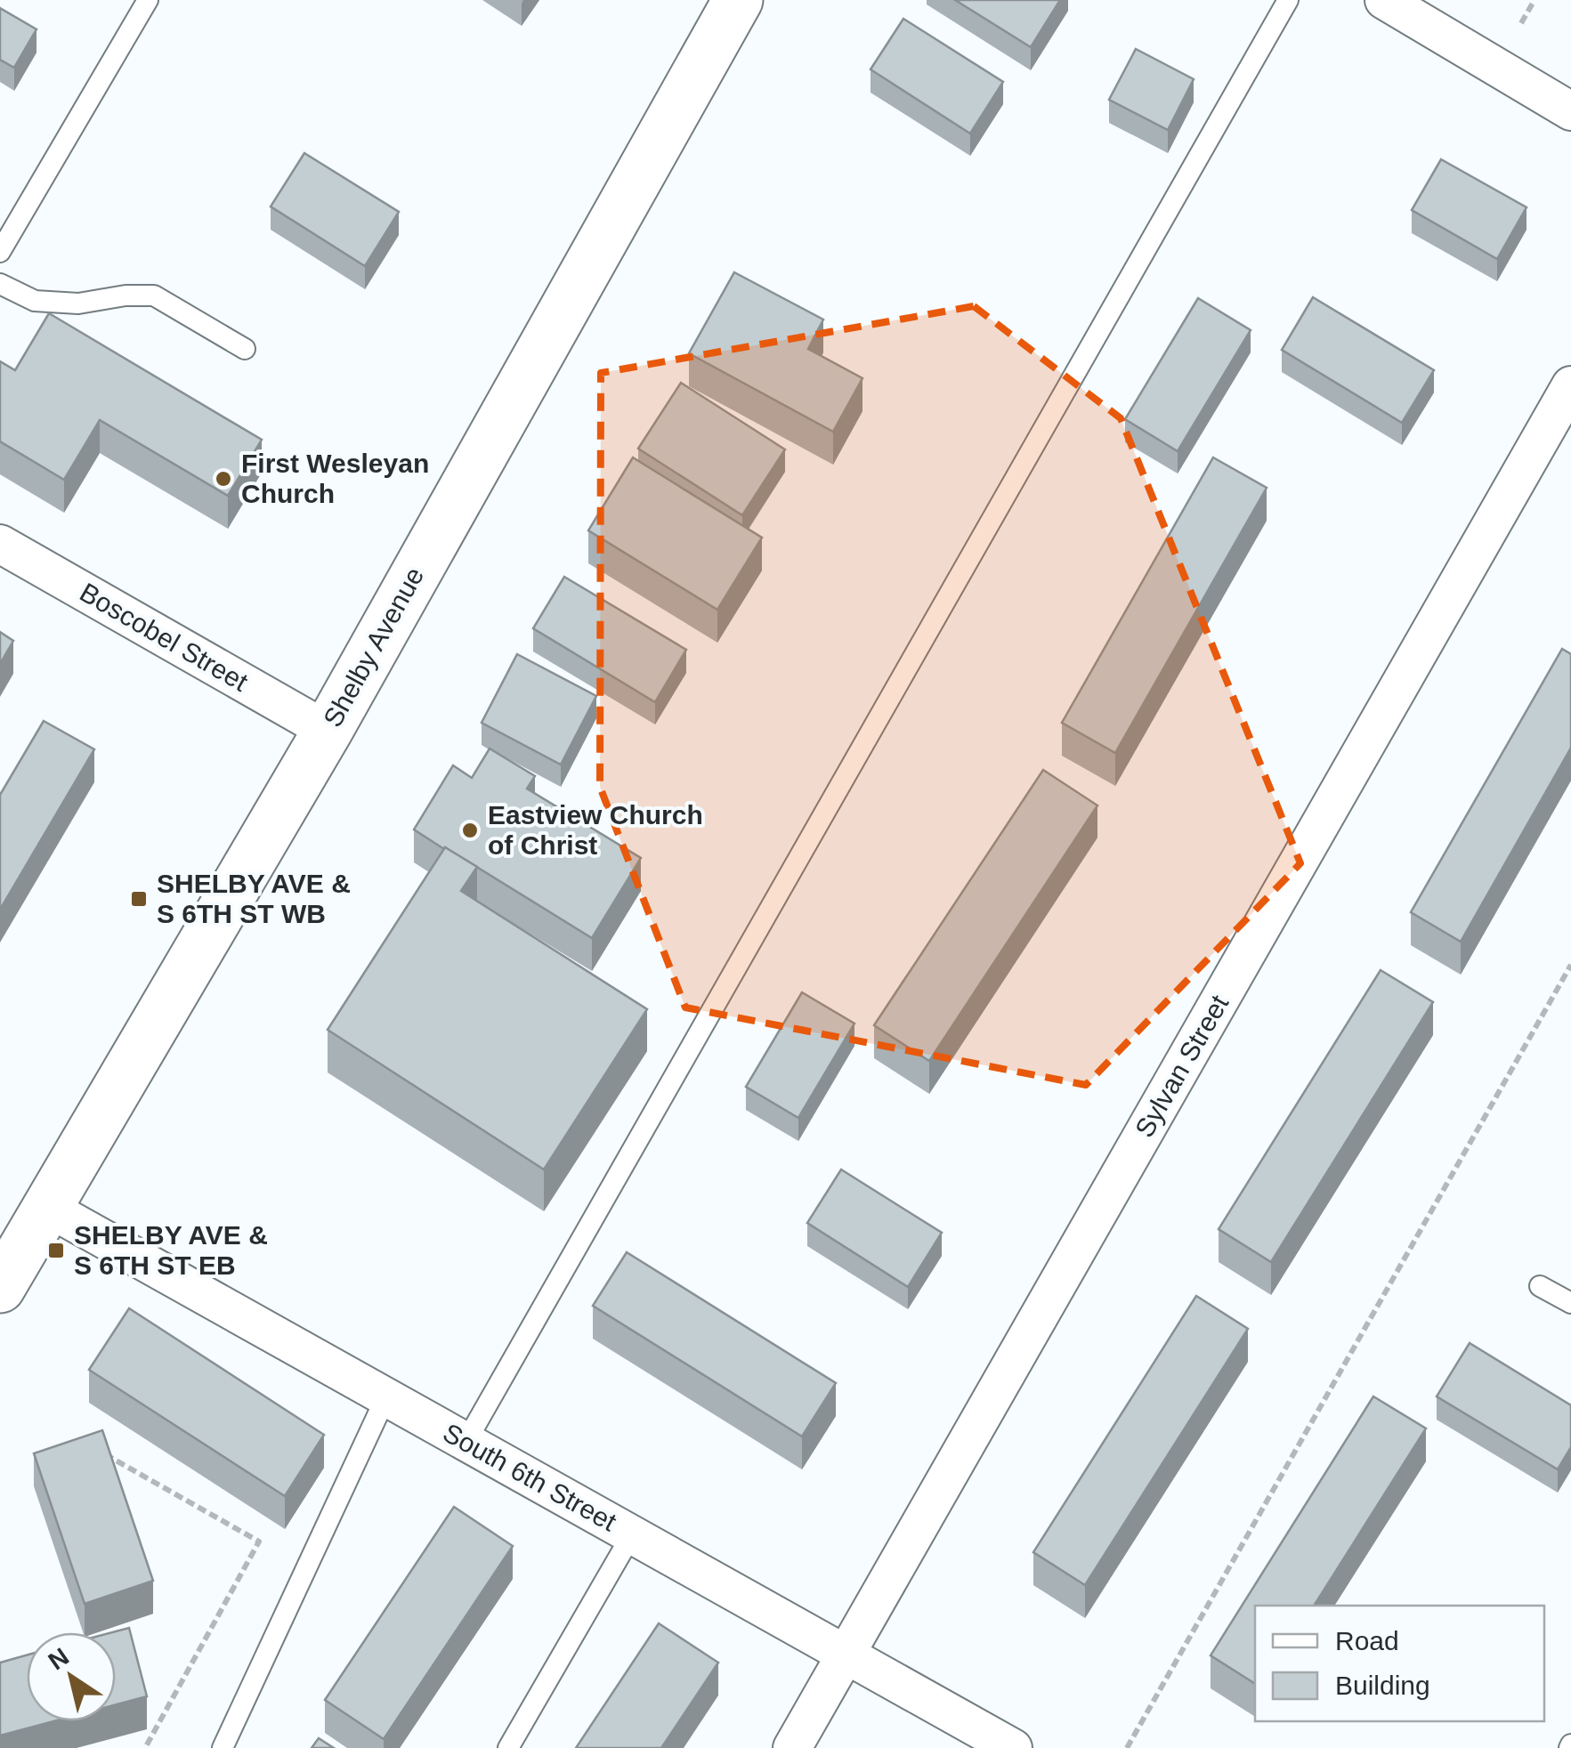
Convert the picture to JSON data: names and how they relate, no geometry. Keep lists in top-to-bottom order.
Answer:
{
  "streets": {
    "street": [
      "Boscobel Street",
      "Shelby Avenue",
      "Sylvan Street",
      "South 6th Street"
    ]
  },
  "crossings": [
    ["Boscobel Street", "Shelby Avenue"],
    ["Shelby Avenue", "South 6th Street"],
    ["Sylvan Street", "South 6th Street"]
  ],
  "places": {
    "other": ["First Wesleyan Church", "Eastview Church of Christ"],
    "transit": ["SHELBY AVE & S 6TH ST WB", "SHELBY AVE & S 6TH ST EB"]
  },
  "legend": ["Road", "Building"],
  "north": "top left"
}
